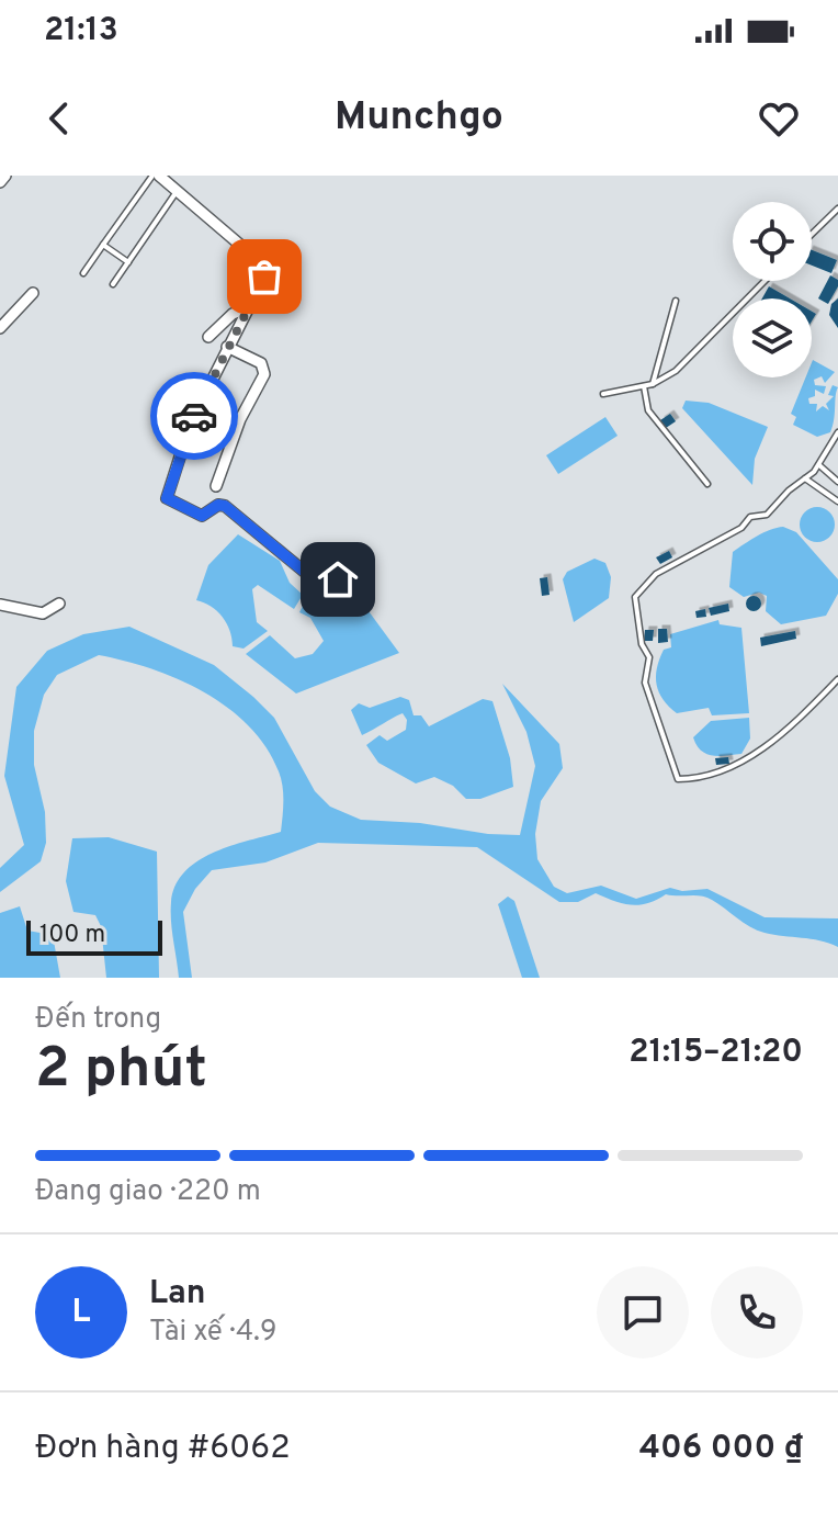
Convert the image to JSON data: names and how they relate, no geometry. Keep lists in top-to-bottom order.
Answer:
{
  "scale_bar": "100 m",
  "page": {
    "status": "21:13",
    "header": "Munchgo",
    "scale": "100 m",
    "heading": ["2 phút", "Đến trong", "21:15–21:20"],
    "panel": [
      "Lan",
      "Tài xế · 4.9",
      "Đơn hàng #6062",
      "406 000 ₫"
    ],
    "bar": "Đang giao · 220 m",
    "round": "L"
  }
}
